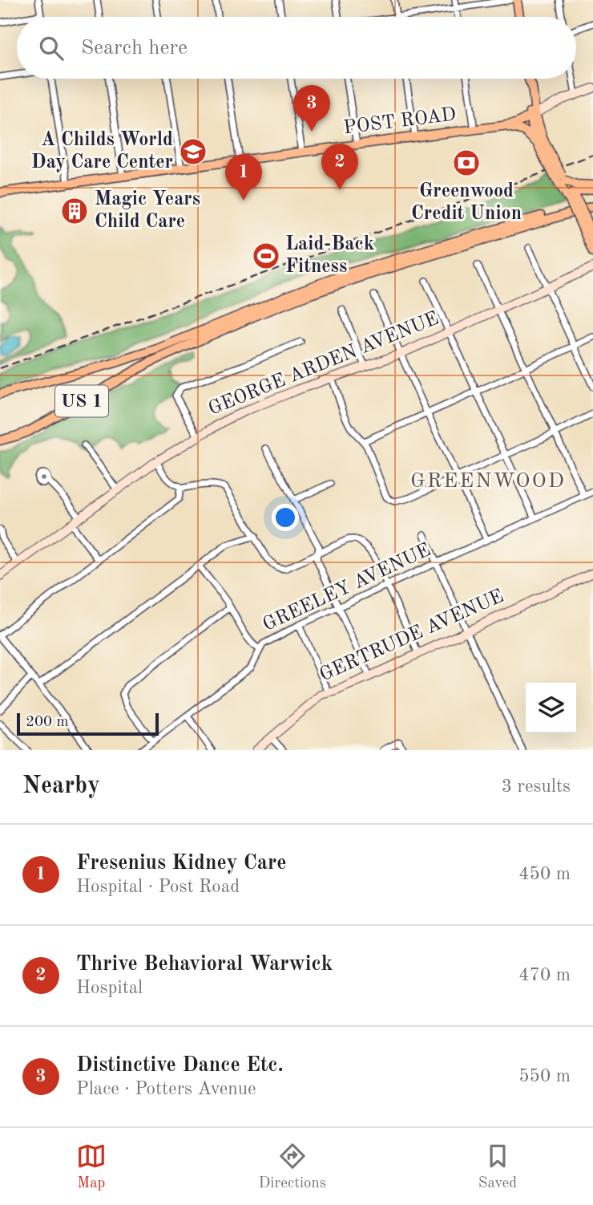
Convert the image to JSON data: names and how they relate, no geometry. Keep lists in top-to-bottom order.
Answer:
{
  "streets": {
    "main road": ["POST ROAD", "US 1"],
    "street": ["GEORGE ARDEN AVENUE", "GREELEY AVENUE", "GERTRUDE AVENUE"]
  },
  "districts": ["GREENWOOD"],
  "places": {
    "school or university": ["A Childs World Day Care Center"],
    "bank": ["Greenwood Credit Union"],
    "building": ["Magic Years Child Care"],
    "sports": ["Laid-Back Fitness"]
  },
  "scale_bar": "200 m",
  "page": {
    "search": "Search here",
    "pins": ["3", "2", "1"],
    "scale": "200 m",
    "heading": ["Nearby", "3 results"],
    "list": [
      {
        "mark": "1",
        "name": "Fresenius Kidney Care",
        "note": "Hospital · Post Road",
        "value": "450 m"
      },
      {
        "mark": "2",
        "name": "Thrive Behavioral Warwick",
        "note": "Hospital",
        "value": "470 m"
      },
      {
        "mark": "3",
        "name": "Distinctive Dance Etc.",
        "note": "Place · Potters Avenue",
        "value": "550 m"
      }
    ],
    "nav": ["Map", "Directions", "Saved"]
  }
}
